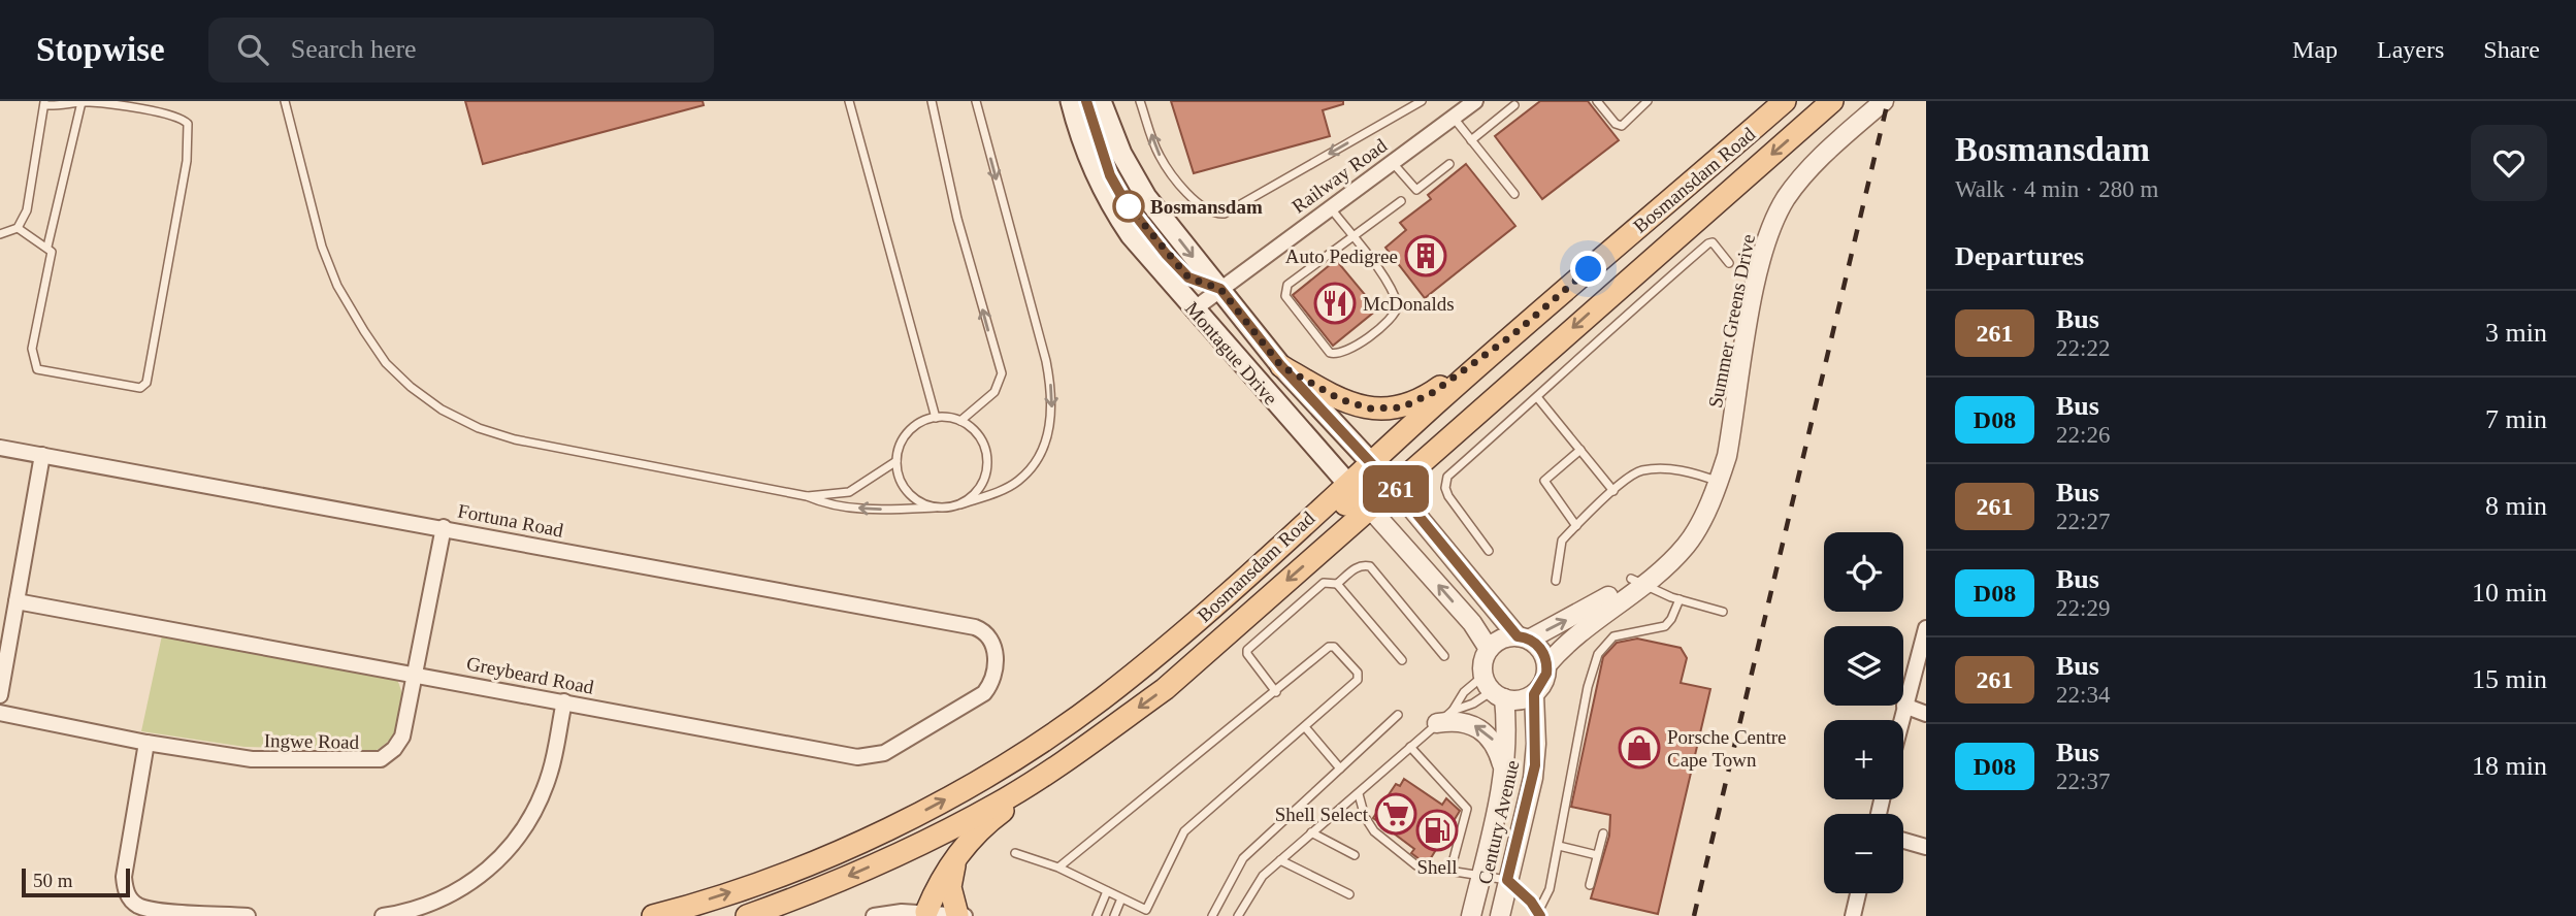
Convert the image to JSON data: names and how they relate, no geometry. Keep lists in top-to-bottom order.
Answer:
{
  "streets": {
    "main road": ["Bosmansdam Road", "Montague Drive"],
    "street": [
      "Railway Road",
      "Summer Greens Drive",
      "Fortuna Road",
      "Greybeard Road",
      "Ingwe Road",
      "Century Avenue"
    ]
  },
  "crossings": [
    ["Railway Road", "Montague Drive"],
    ["Bosmansdam Road", "Montague Drive"],
    ["Summer Greens Drive", "Century Avenue"],
    ["Fortuna Road", "Greybeard Road"],
    ["Fortuna Road", "Ingwe Road"],
    ["Greybeard Road", "Ingwe Road"]
  ],
  "places": {
    "other": ["Bosmansdam"],
    "building": ["Auto Pedigree"],
    "restaurant": ["McDonalds"],
    "shop": ["Porsche Centre Cape Town"],
    "supermarket": ["Shell Select"],
    "fuel station": ["Shell"]
  },
  "lines": ["bus line 261"],
  "scale_bar": "50 m",
  "page": {
    "header": "Stopwise",
    "search": "Search here",
    "nav": ["Map", "Layers", "Share"],
    "on_map": "261",
    "heading": [
      ["Bosmansdam", "Walk · 4 min · 280 m"],
      "Departures"
    ],
    "list": [
      {
        "mark": "261",
        "name": "Bus",
        "note": "22:22",
        "value": "3 min"
      },
      {
        "mark": "D08",
        "name": "Bus",
        "note": "22:26",
        "value": "7 min"
      },
      {
        "mark": "261",
        "name": "Bus",
        "note": "22:27",
        "value": "8 min"
      },
      {
        "mark": "D08",
        "name": "Bus",
        "note": "22:29",
        "value": "10 min"
      },
      {
        "mark": "261",
        "name": "Bus",
        "note": "22:34",
        "value": "15 min"
      },
      {
        "mark": "D08",
        "name": "Bus",
        "note": "22:37",
        "value": "18 min"
      }
    ],
    "map_buttons": ["+", "−"],
    "scale": "50 m"
  }
}
